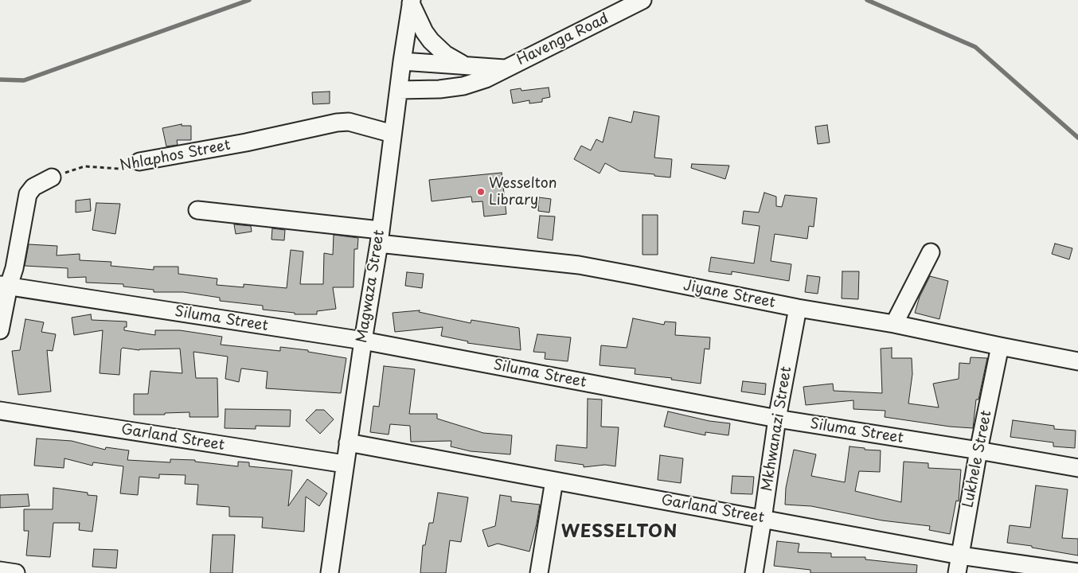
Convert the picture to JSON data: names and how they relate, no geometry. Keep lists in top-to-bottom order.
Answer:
{
  "streets": {
    "street": [
      "Havenga Road",
      "Nhlaphos Street",
      "Magwaza Street",
      "Jiyane Street",
      "Siluma Street",
      "Mkhwanazi Street",
      "Garland Street",
      "Lukhele Street"
    ]
  },
  "crossings": [
    ["Havenga Road", "Magwaza Street"],
    ["Nhlaphos Street", "Magwaza Street"],
    ["Magwaza Street", "Jiyane Street"],
    ["Magwaza Street", "Siluma Street"],
    ["Magwaza Street", "Garland Street"],
    ["Jiyane Street", "Mkhwanazi Street"],
    ["Jiyane Street", "Lukhele Street"],
    ["Siluma Street", "Mkhwanazi Street"],
    ["Siluma Street", "Lukhele Street"],
    ["Mkhwanazi Street", "Garland Street"],
    ["Garland Street", "Lukhele Street"]
  ],
  "districts": ["WESSELTON"],
  "places": ["Wesselton Library"]
}
